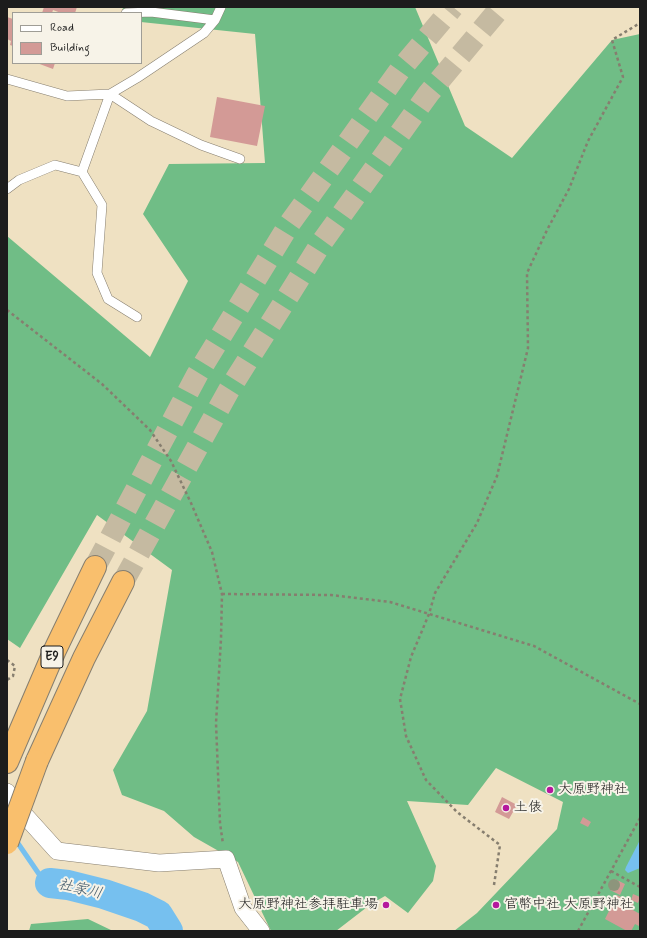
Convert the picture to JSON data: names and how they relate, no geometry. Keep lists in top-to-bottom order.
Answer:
{
  "streets": {
    "highway": ["E9"]
  },
  "water": ["社家川"],
  "places": [
    "大原野神社",
    "土俵",
    "大原野神社参拝駐車場",
    "官幣中社 大原野神社"
  ],
  "legend": ["Road", "Building"]
}
